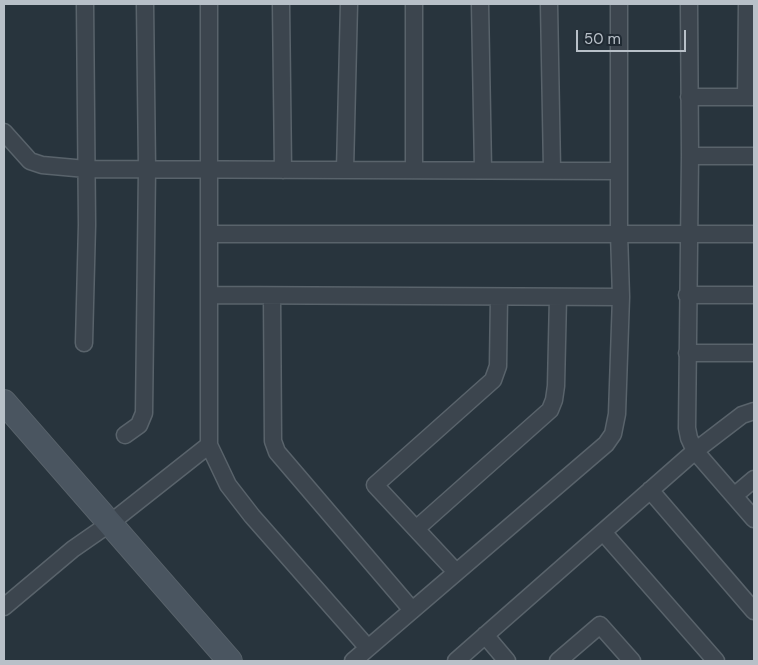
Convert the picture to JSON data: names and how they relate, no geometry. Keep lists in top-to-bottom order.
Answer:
{
  "scale_bar": "50 m"
}
